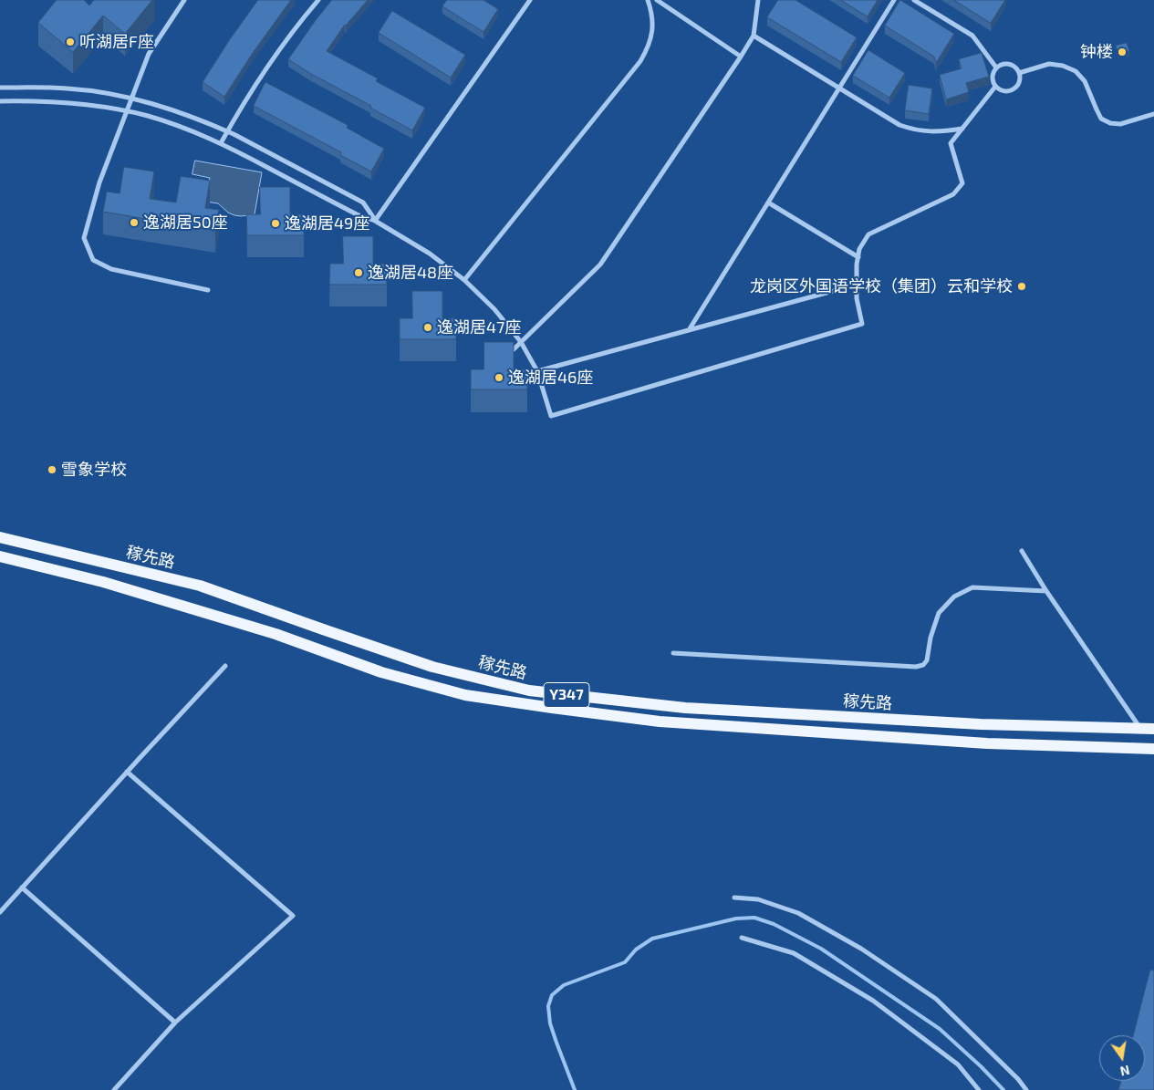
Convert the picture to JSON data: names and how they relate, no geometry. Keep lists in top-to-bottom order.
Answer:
{
  "streets": {
    "main road": ["稼先路", "Y347"]
  },
  "places": [
    "听湖居F座",
    "钟楼",
    "逸湖居50座",
    "逸湖居49座",
    "逸湖居48座",
    "龙岗区外国语学校（集团）云和学校",
    "逸湖居47座",
    "逸湖居46座",
    "雪象学校"
  ],
  "north": "bottom"
}
